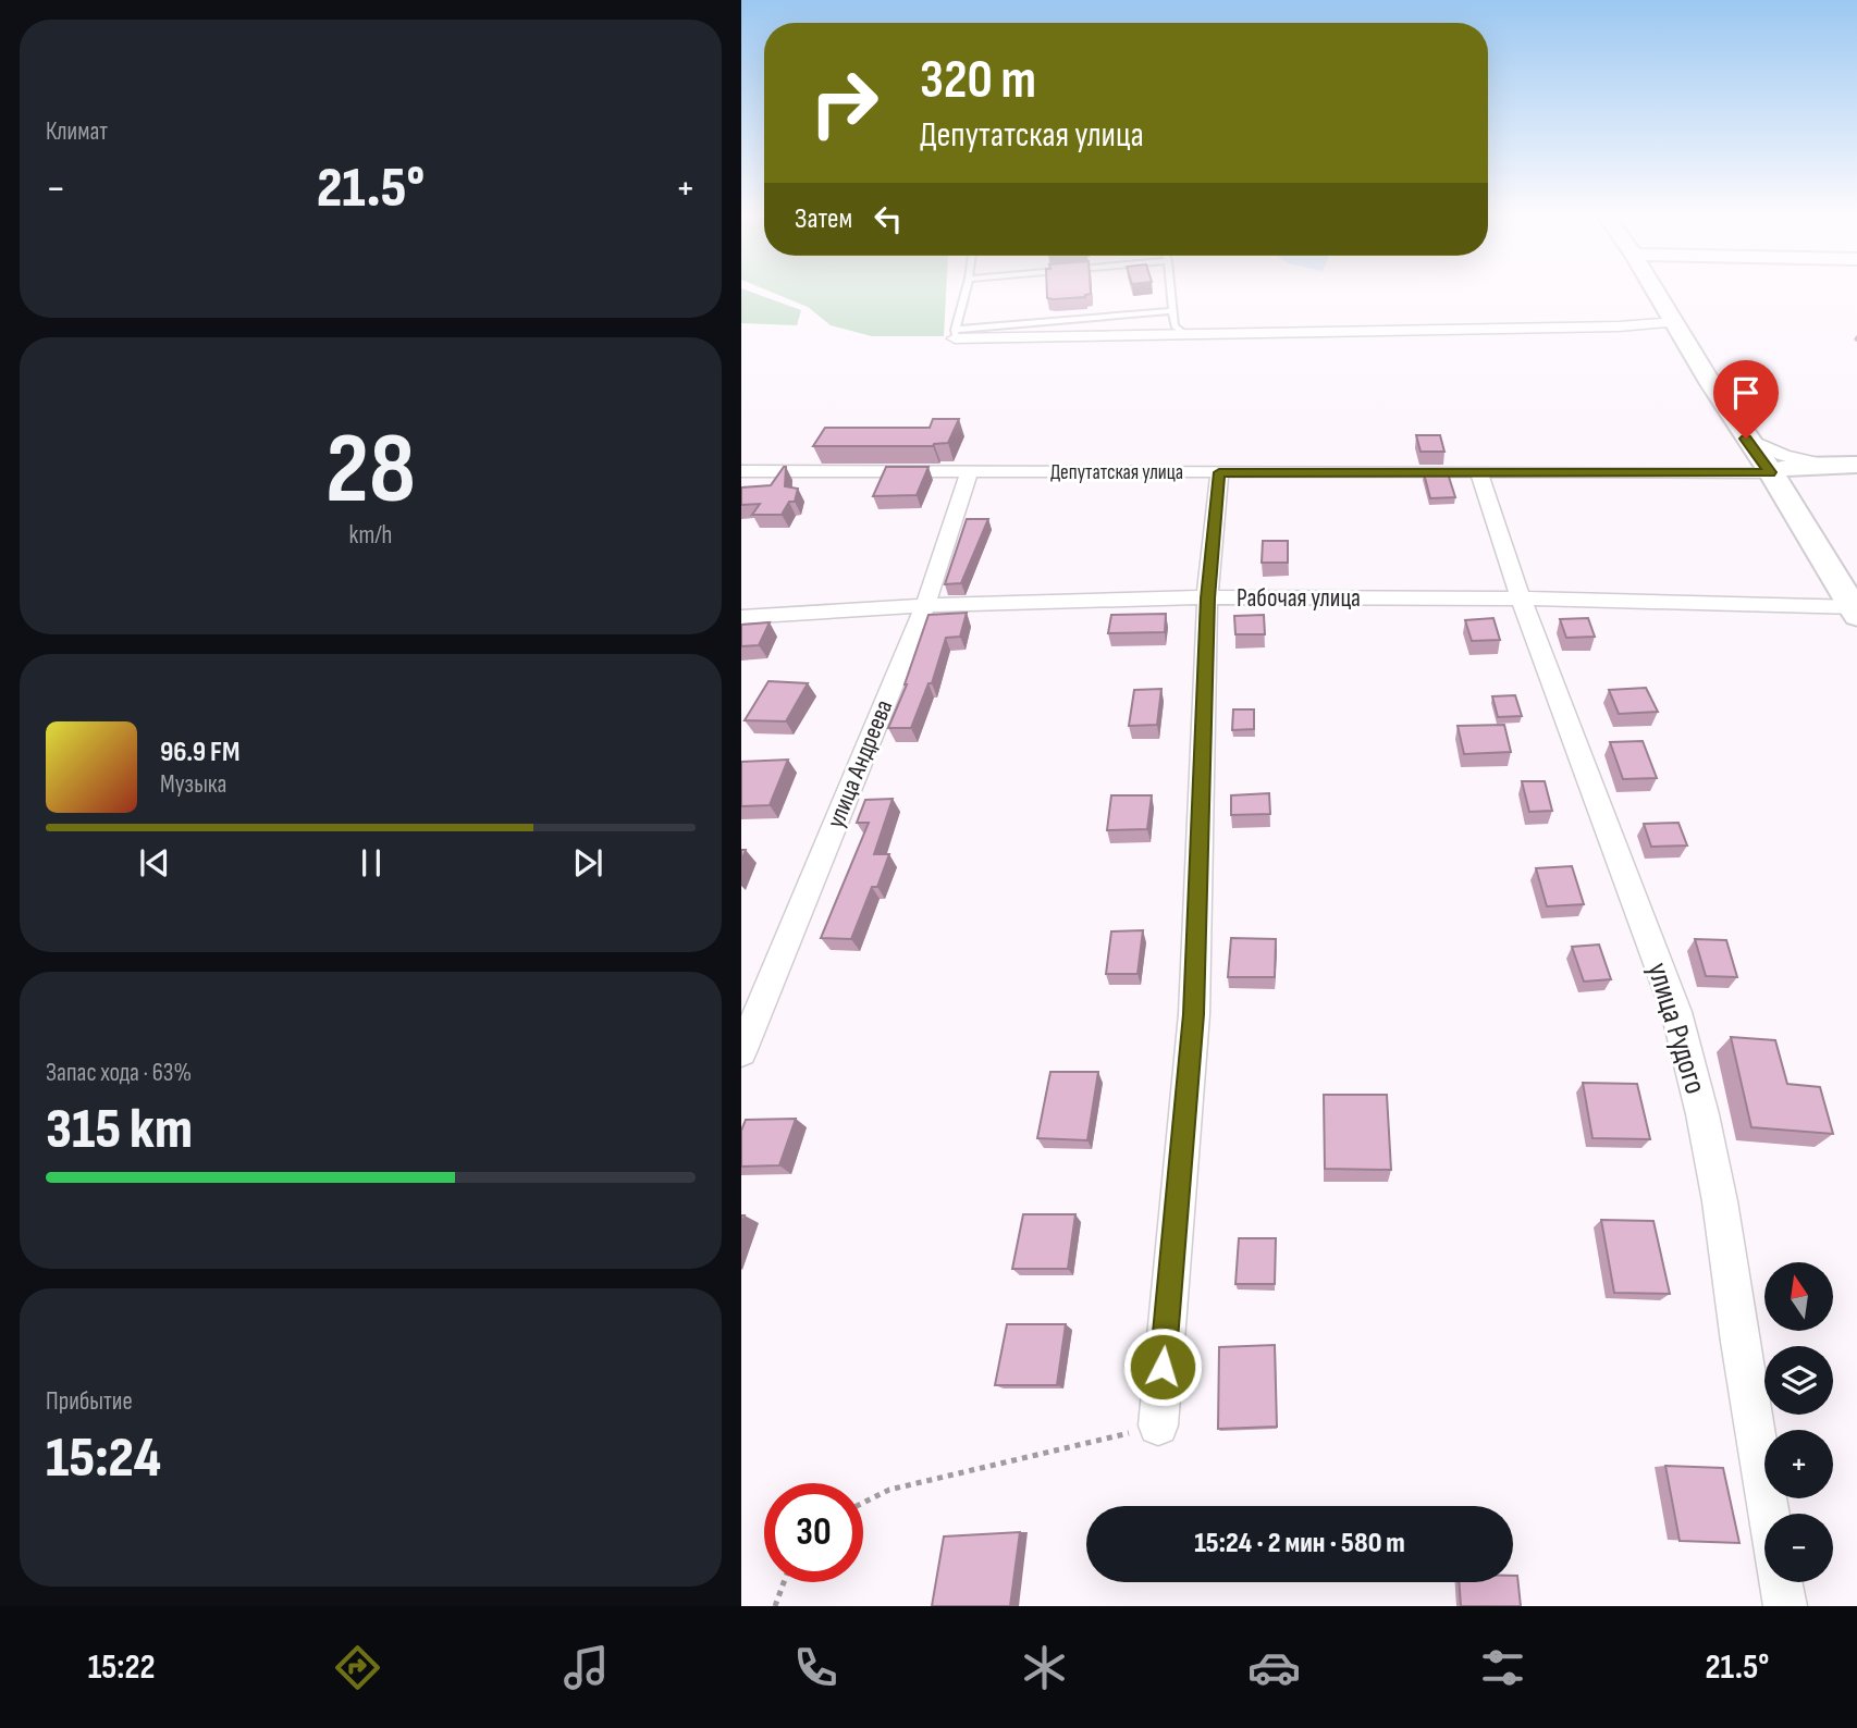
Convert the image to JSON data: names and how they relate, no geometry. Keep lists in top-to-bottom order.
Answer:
{
  "streets": {
    "main road": ["Депутатская улица"],
    "street": ["Рабочая улица", "улица Андреева", "улица Рудого"]
  },
  "crossings": [
    ["Депутатская улица", "улица Андреева"],
    ["Депутатская улица", "улица Рудого"],
    ["Рабочая улица", "улица Андреева"],
    ["Рабочая улица", "улица Рудого"]
  ],
  "north": "top",
  "page": {
    "tile": [
      "Климат",
      ["28", "km/h"],
      ["Запас хода · 63%", "315 km"],
      ["Прибытие", "15:24"]
    ],
    "turn": ["320 m", "Депутатская улица"],
    "heat": ["−", "21.5°", "+"],
    "then": "Затем",
    "song": ["96.9 FM", "Музыка"],
    "map_buttons": ["+", "−"],
    "limit": "30",
    "trip": "15:24 · 2 мин · 580 m",
    "tabs": ["15:22", "21.5°"]
  }
}
